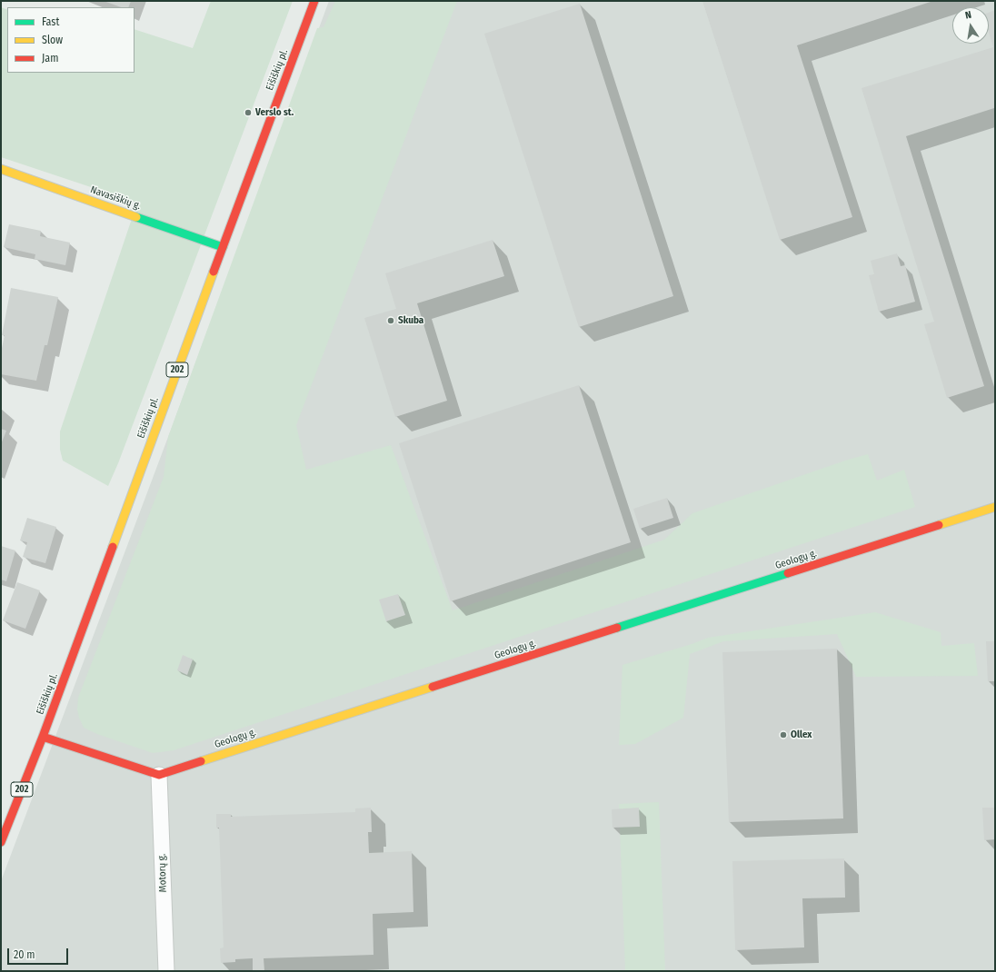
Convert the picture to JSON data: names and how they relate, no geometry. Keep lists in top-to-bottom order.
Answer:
{
  "streets": {
    "street": [
      "Eišiškių pl.",
      "Navasiškių g.",
      "202",
      "Geologų g.",
      "Motorų g."
    ]
  },
  "crossings": [
    ["Eišiškių pl.", "Navasiškių g."],
    ["Geologų g.", "Motorų g."]
  ],
  "places": ["Verslo st.", "Skuba", "Ollex"],
  "legend": ["Fast", "Slow", "Jam"],
  "scale_bar": "20 m",
  "north": "top"
}
